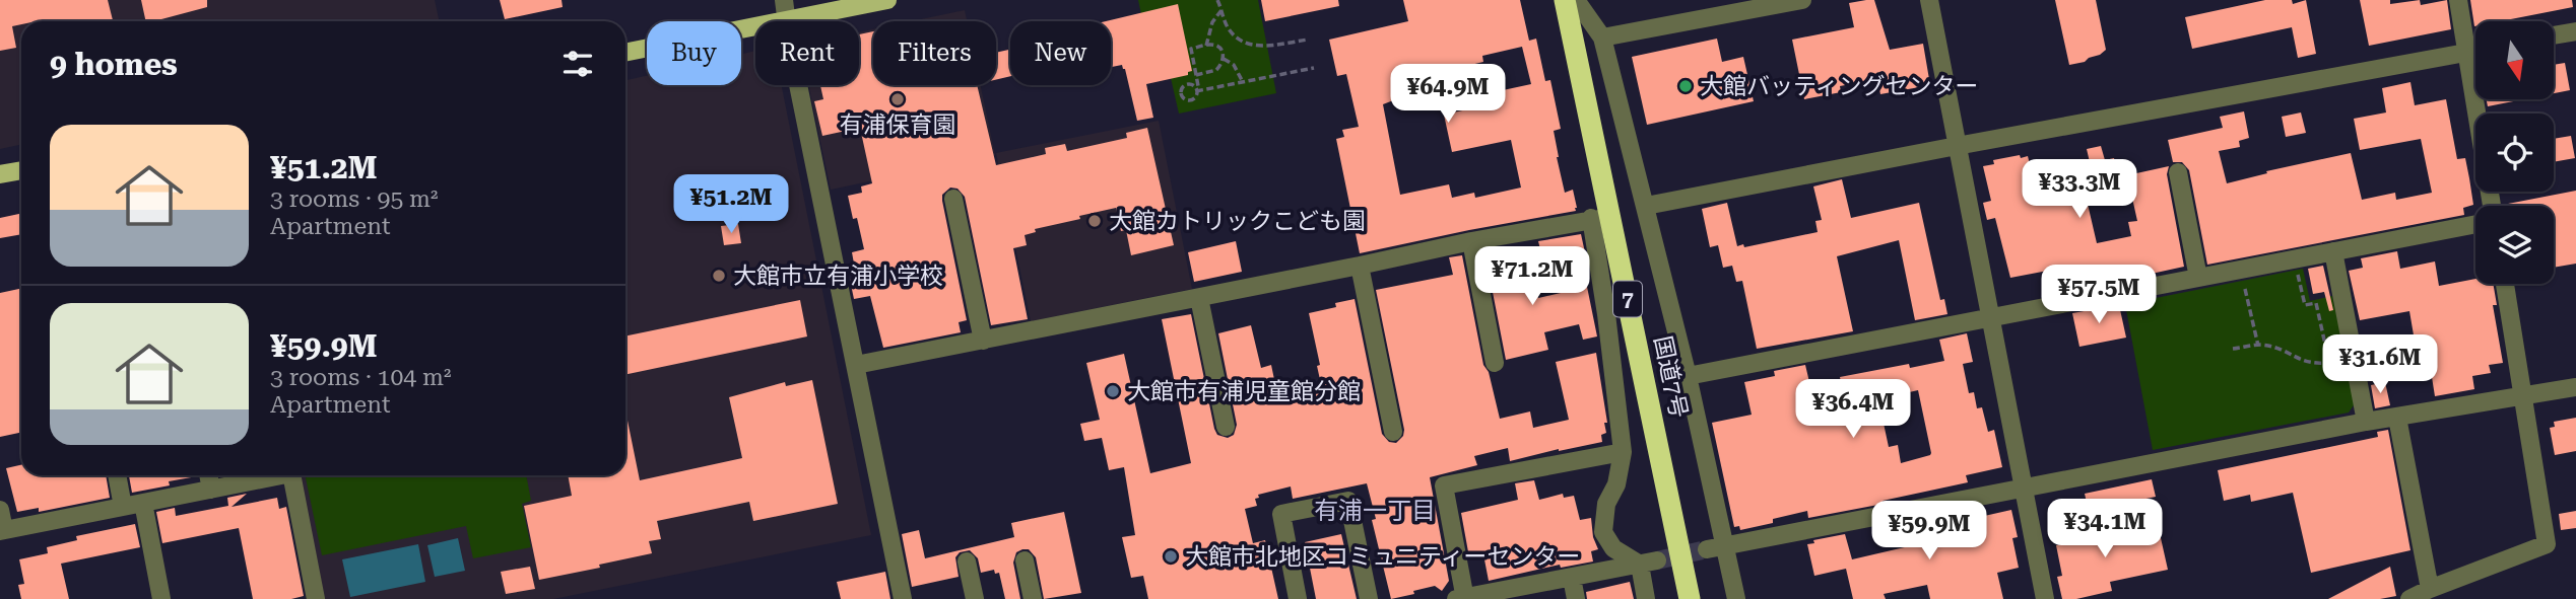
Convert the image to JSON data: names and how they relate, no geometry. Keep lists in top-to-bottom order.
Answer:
{
  "streets": {
    "highway": ["7", "国道7号"]
  },
  "districts": ["有浦一丁目"],
  "places": [
    "大館バッティングセンター",
    "有浦保育園",
    "大館カトリックこども園",
    "大館市立有浦小学校",
    "大館市有浦児童館分館",
    "大館市北地区コミュニティーセンター"
  ],
  "north": "bottom",
  "page": {
    "chip": [
      "Buy",
      "Rent",
      "Filters",
      "New"
    ],
    "heading": "9 homes",
    "price": [
      "¥64.9M",
      "¥33.3M",
      "¥51.2M",
      "¥71.2M",
      "¥57.5M",
      "¥31.6M",
      "¥36.4M",
      "¥34.1M",
      "¥59.9M"
    ],
    "list": [
      {
        "name": "¥51.2M",
        "note": "3 rooms · 95 m² · Apartment"
      },
      {
        "name": "¥59.9M",
        "note": "3 rooms · 104 m² · Apartment"
      }
    ]
  }
}
